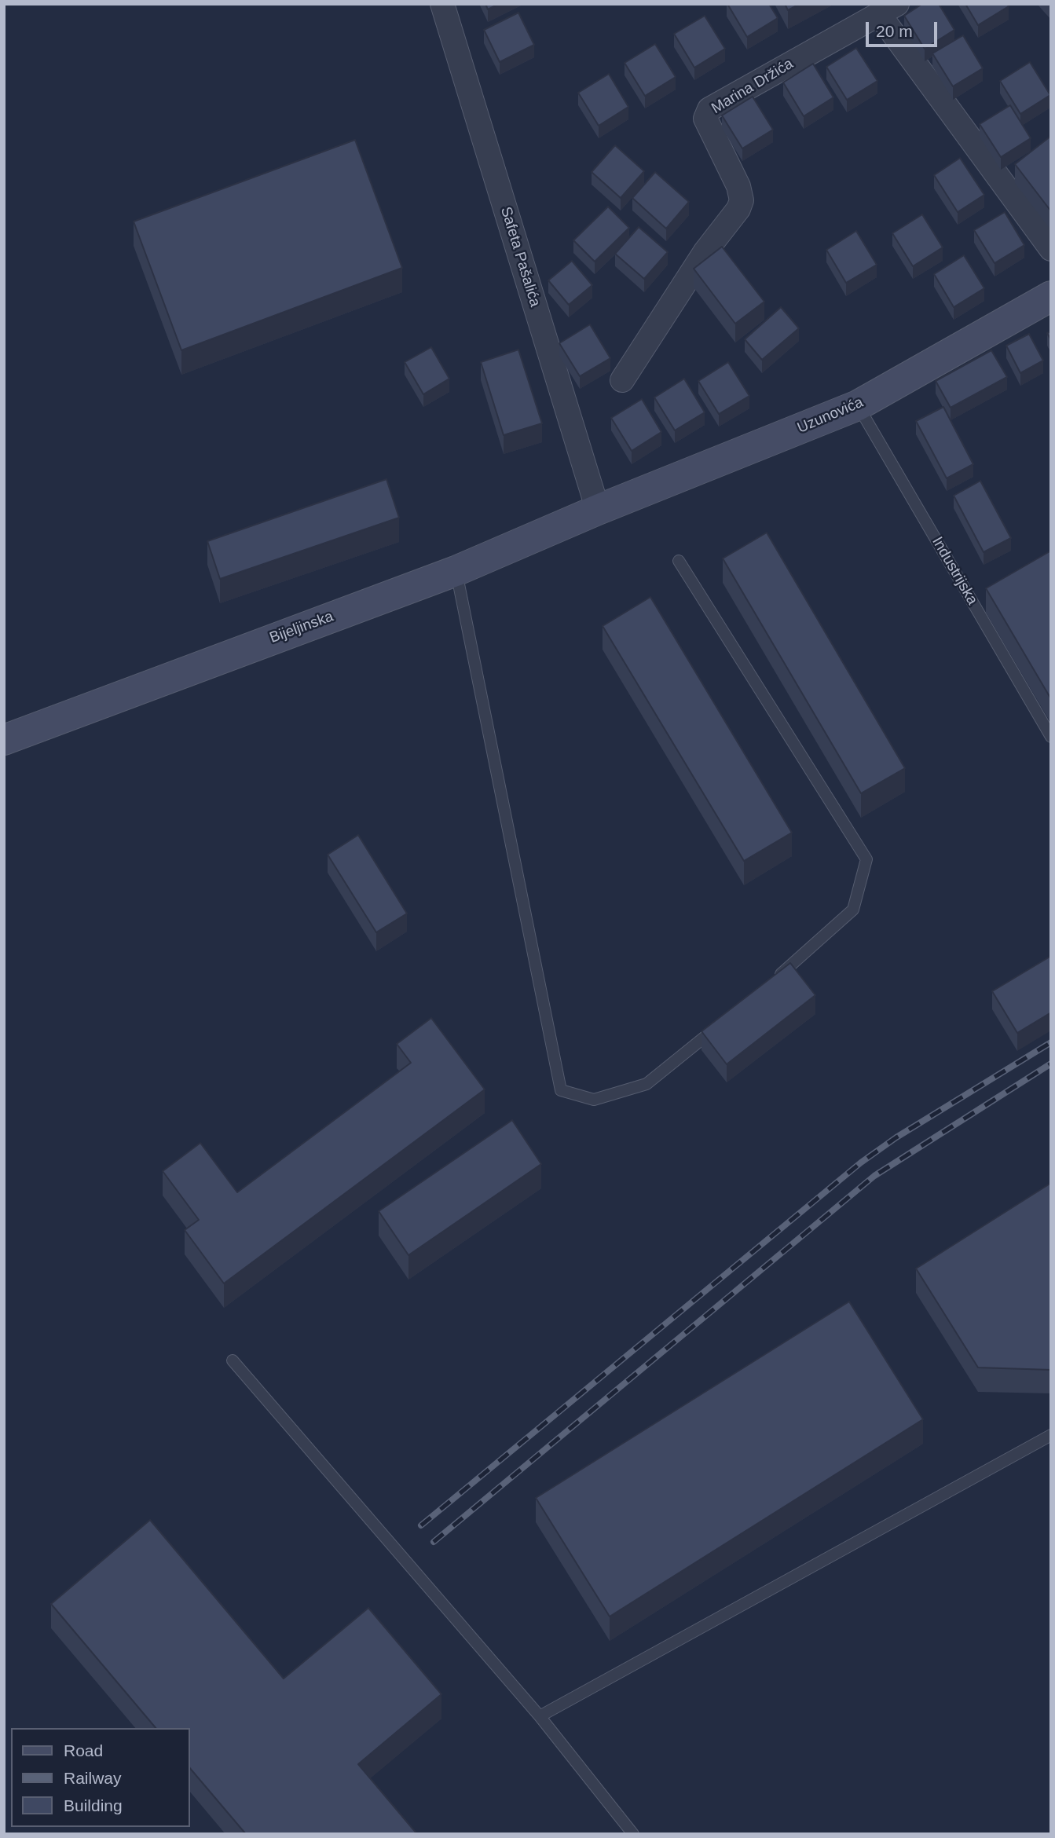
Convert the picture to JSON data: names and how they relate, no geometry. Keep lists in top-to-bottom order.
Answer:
{
  "streets": {
    "main road": ["Uzunovića", "Bijeljinska"],
    "street": ["Marina Držića", "Safeta Pašalića"],
    "lane": ["Industrijska"]
  },
  "crossings": [
    ["Safeta Pašalića", "Uzunovića"],
    ["Safeta Pašalića", "Bijeljinska"],
    ["Uzunovića", "Industrijska"],
    ["Uzunovića", "Bijeljinska"]
  ],
  "legend": ["Road", "Railway", "Building"],
  "scale_bar": "20 m"
}
